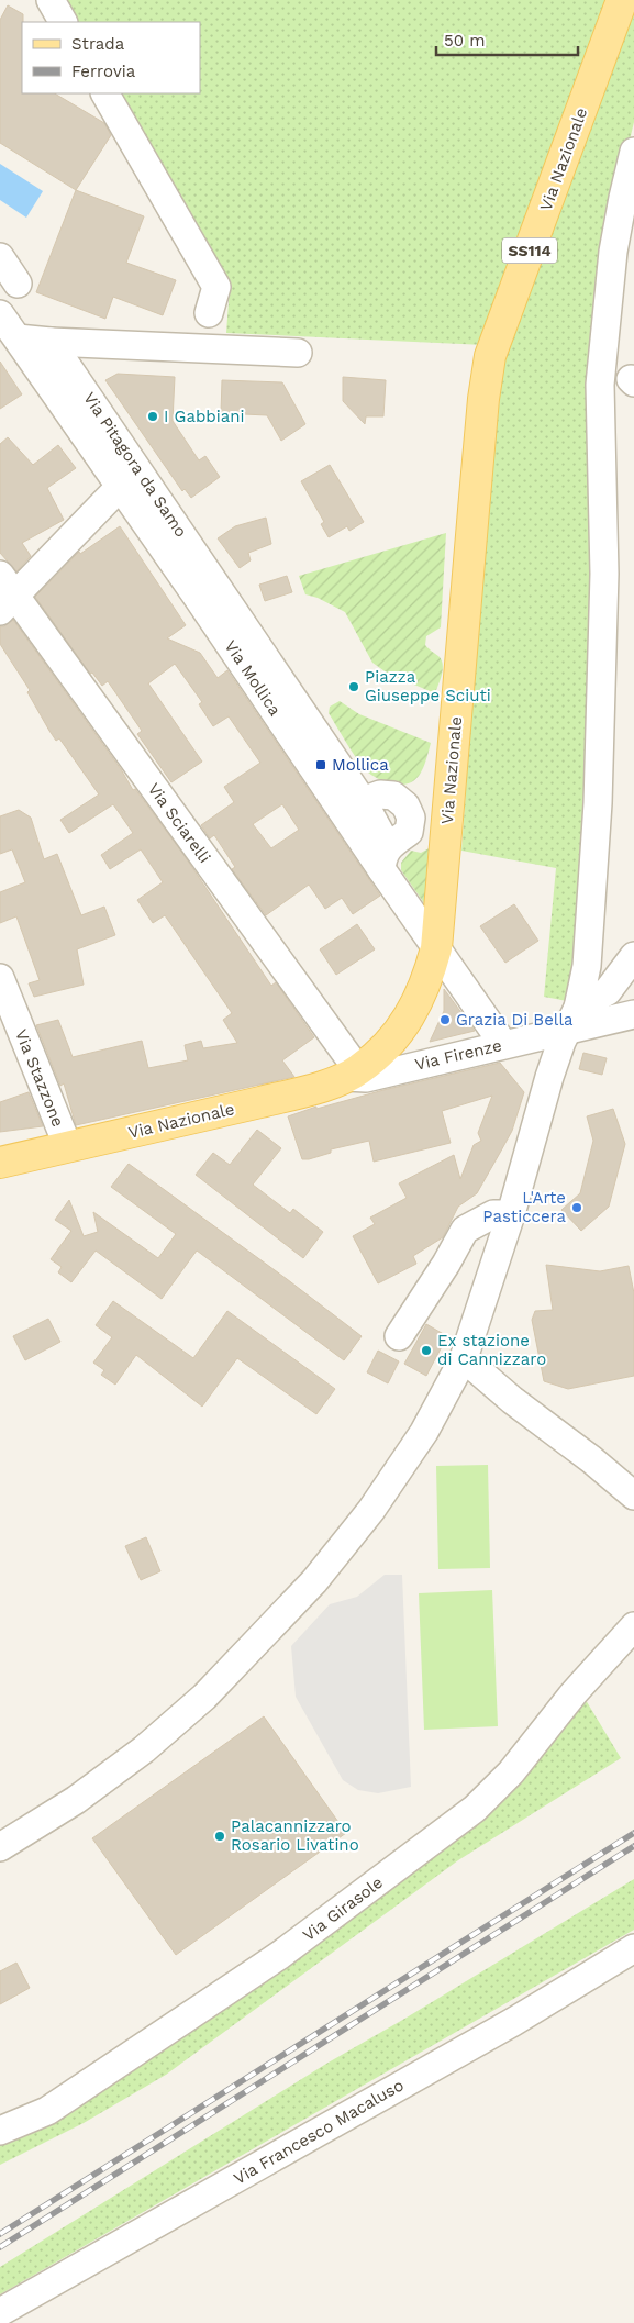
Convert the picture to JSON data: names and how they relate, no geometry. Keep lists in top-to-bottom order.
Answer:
{
  "streets": {
    "main road": ["Via Nazionale", "SS114"],
    "street": [
      "Via Pitagora da Samo",
      "Via Sciarelli",
      "Via Firenze",
      "Via Stazzone",
      "Via Girasole",
      "Via Francesco Macaluso"
    ]
  },
  "crossings": [
    ["Via Nazionale", "Via Sciarelli"],
    ["Via Nazionale", "Via Firenze"],
    ["Via Nazionale", "Via Stazzone"],
    ["Via Sciarelli", "Via Firenze"]
  ],
  "places": {
    "other": [
      "I Gabbiani",
      "Piazza Giuseppe Sciuti",
      "Grazia Di Bella",
      "L'Arte Pasticcera",
      "Ex stazione di Cannizzaro",
      "Palacannizzaro Rosario Livatino"
    ],
    "transit": ["Mollica"]
  },
  "legend": ["Strada", "Ferrovia"],
  "scale_bar": "50 m"
}
